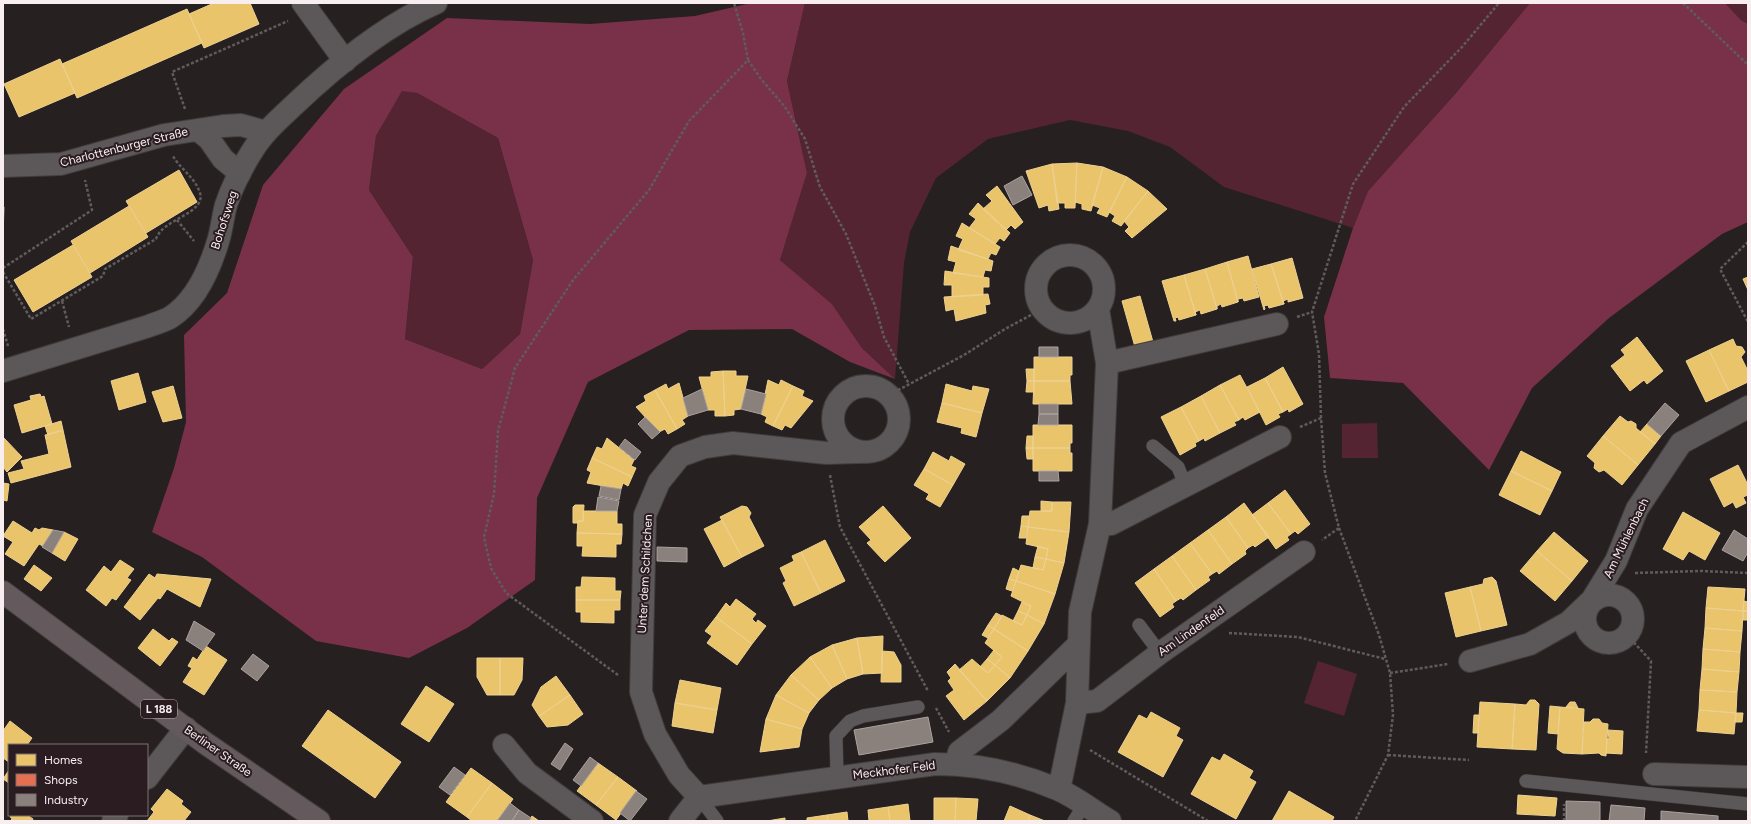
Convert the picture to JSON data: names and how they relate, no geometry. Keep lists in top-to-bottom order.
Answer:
{
  "streets": {
    "main road": ["L 188", "Berliner Straße"],
    "street": [
      "Charlottenburger Straße",
      "Bohofsweg",
      "Am Mühlenbach",
      "Unter dem Schildchen",
      "Am Lindenfeld",
      "Meckhofer Feld"
    ]
  },
  "crossings": [
    ["Charlottenburger Straße", "Bohofsweg"],
    ["Unter dem Schildchen", "Meckhofer Feld"]
  ],
  "legend": ["Homes", "Shops", "Industry"]
}
